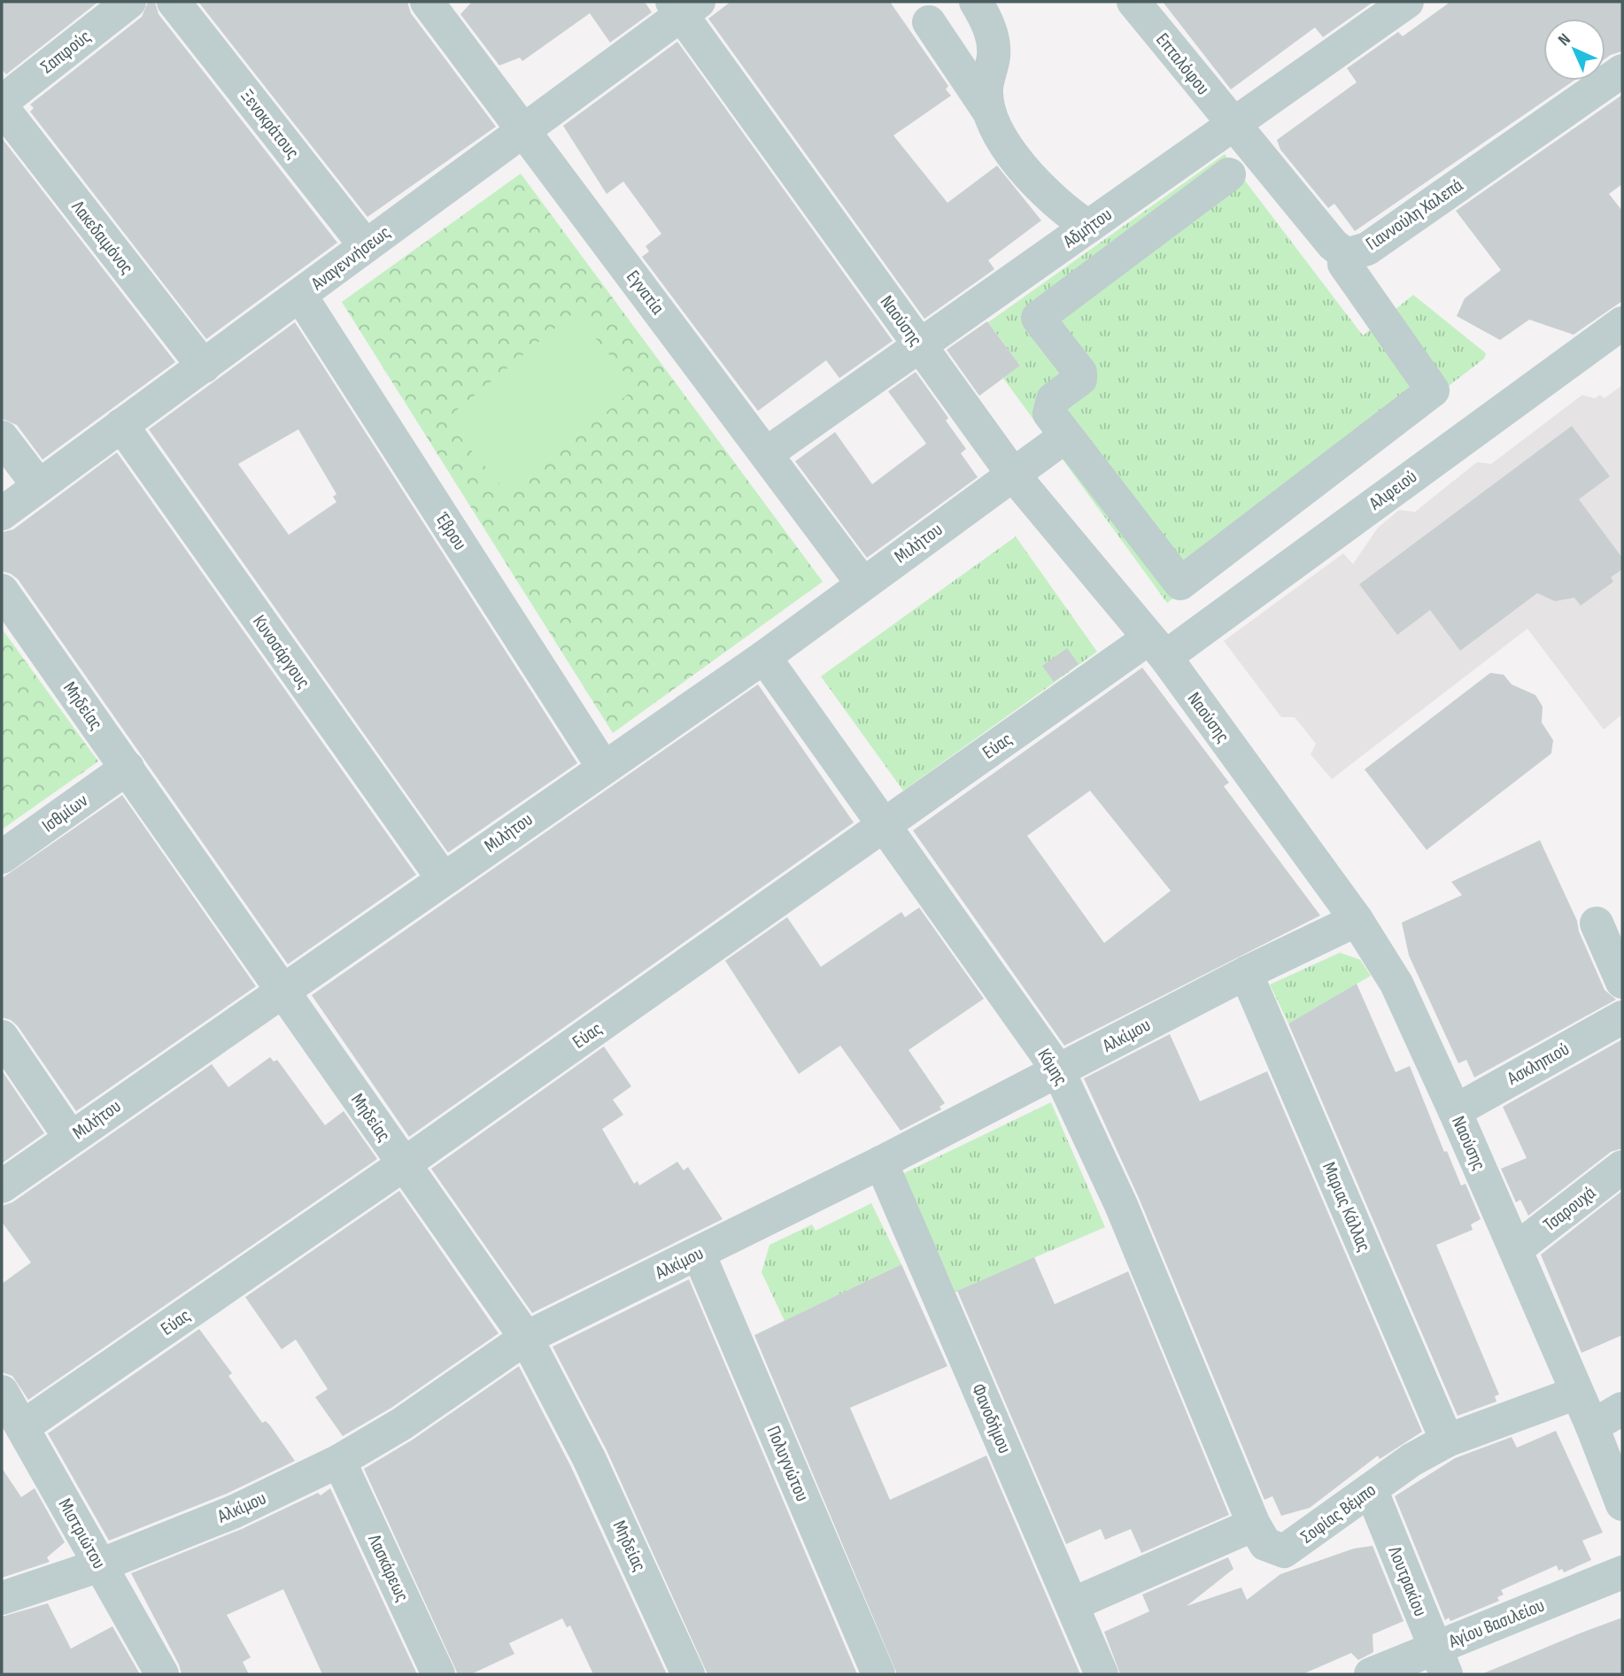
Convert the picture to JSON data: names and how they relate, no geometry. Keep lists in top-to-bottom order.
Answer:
{
  "streets": {
    "street": [
      "Σαπφούς",
      "Επταλόφου",
      "Ξενοκράτους",
      "Γιαννούλη Χαλεπά",
      "Αδμήτου",
      "Λακεδαιμόνος",
      "Αναγεννήσεως",
      "Εγνατία",
      "Ναούσης",
      "Αλφειού",
      "Έβρου",
      "Μιλήτου",
      "Κυνοσάργους",
      "Μηδείας",
      "Εύας",
      "Ισθμίων",
      "Αλκίμου",
      "Ασκληπιού",
      "Κόμης",
      "Μαριας Κάλλας",
      "Τσαρουχά",
      "Φανοδήμου",
      "Πολυγνώτου",
      "Σοφίας Βέμπο",
      "Μιστριώτου",
      "Λασκάρεως",
      "Λουτρακίου",
      "Αγίου Βασιλείου"
    ]
  },
  "crossings": [
    ["Επταλόφου", "Γιαννούλη Χαλεπά"],
    ["Επταλόφου", "Αδμήτου"],
    ["Ξενοκράτους", "Αναγεννήσεως"],
    ["Γιαννούλη Χαλεπά", "Αδμήτου"],
    ["Αδμήτου", "Εγνατία"],
    ["Αδμήτου", "Ναούσης"],
    ["Λακεδαιμόνος", "Αναγεννήσεως"],
    ["Αναγεννήσεως", "Εγνατία"],
    ["Αναγεννήσεως", "Ναούσης"],
    ["Αναγεννήσεως", "Έβρου"],
    ["Αναγεννήσεως", "Κυνοσάργους"],
    ["Εγνατία", "Μιλήτου"],
    ["Ναούσης", "Αλφειού"],
    ["Ναούσης", "Μιλήτου"],
    ["Ναούσης", "Εύας"],
    ["Ναούσης", "Αλκίμου"],
    ["Ναούσης", "Ασκληπιού"],
    ["Ναούσης", "Τσαρουχά"],
    ["Ναούσης", "Σοφίας Βέμπο"],
    ["Αλφειού", "Εύας"],
    ["Έβρου", "Μιλήτου"],
    ["Μιλήτου", "Κυνοσάργους"],
    ["Μιλήτου", "Μηδείας"],
    ["Μιλήτου", "Κόμης"],
    ["Μηδείας", "Εύας"],
    ["Μηδείας", "Ισθμίων"],
    ["Μηδείας", "Αλκίμου"],
    ["Εύας", "Κόμης"],
    ["Εύας", "Μιστριώτου"],
    ["Αλκίμου", "Κόμης"],
    ["Αλκίμου", "Μαριας Κάλλας"],
    ["Αλκίμου", "Φανοδήμου"],
    ["Αλκίμου", "Πολυγνώτου"],
    ["Αλκίμου", "Μιστριώτου"],
    ["Αλκίμου", "Λασκάρεως"],
    ["Κόμης", "Σοφίας Βέμπο"],
    ["Μαριας Κάλλας", "Σοφίας Βέμπο"],
    ["Σοφίας Βέμπο", "Λουτρακίου"],
    ["Λουτρακίου", "Αγίου Βασιλείου"]
  ],
  "north": "top left"
}
